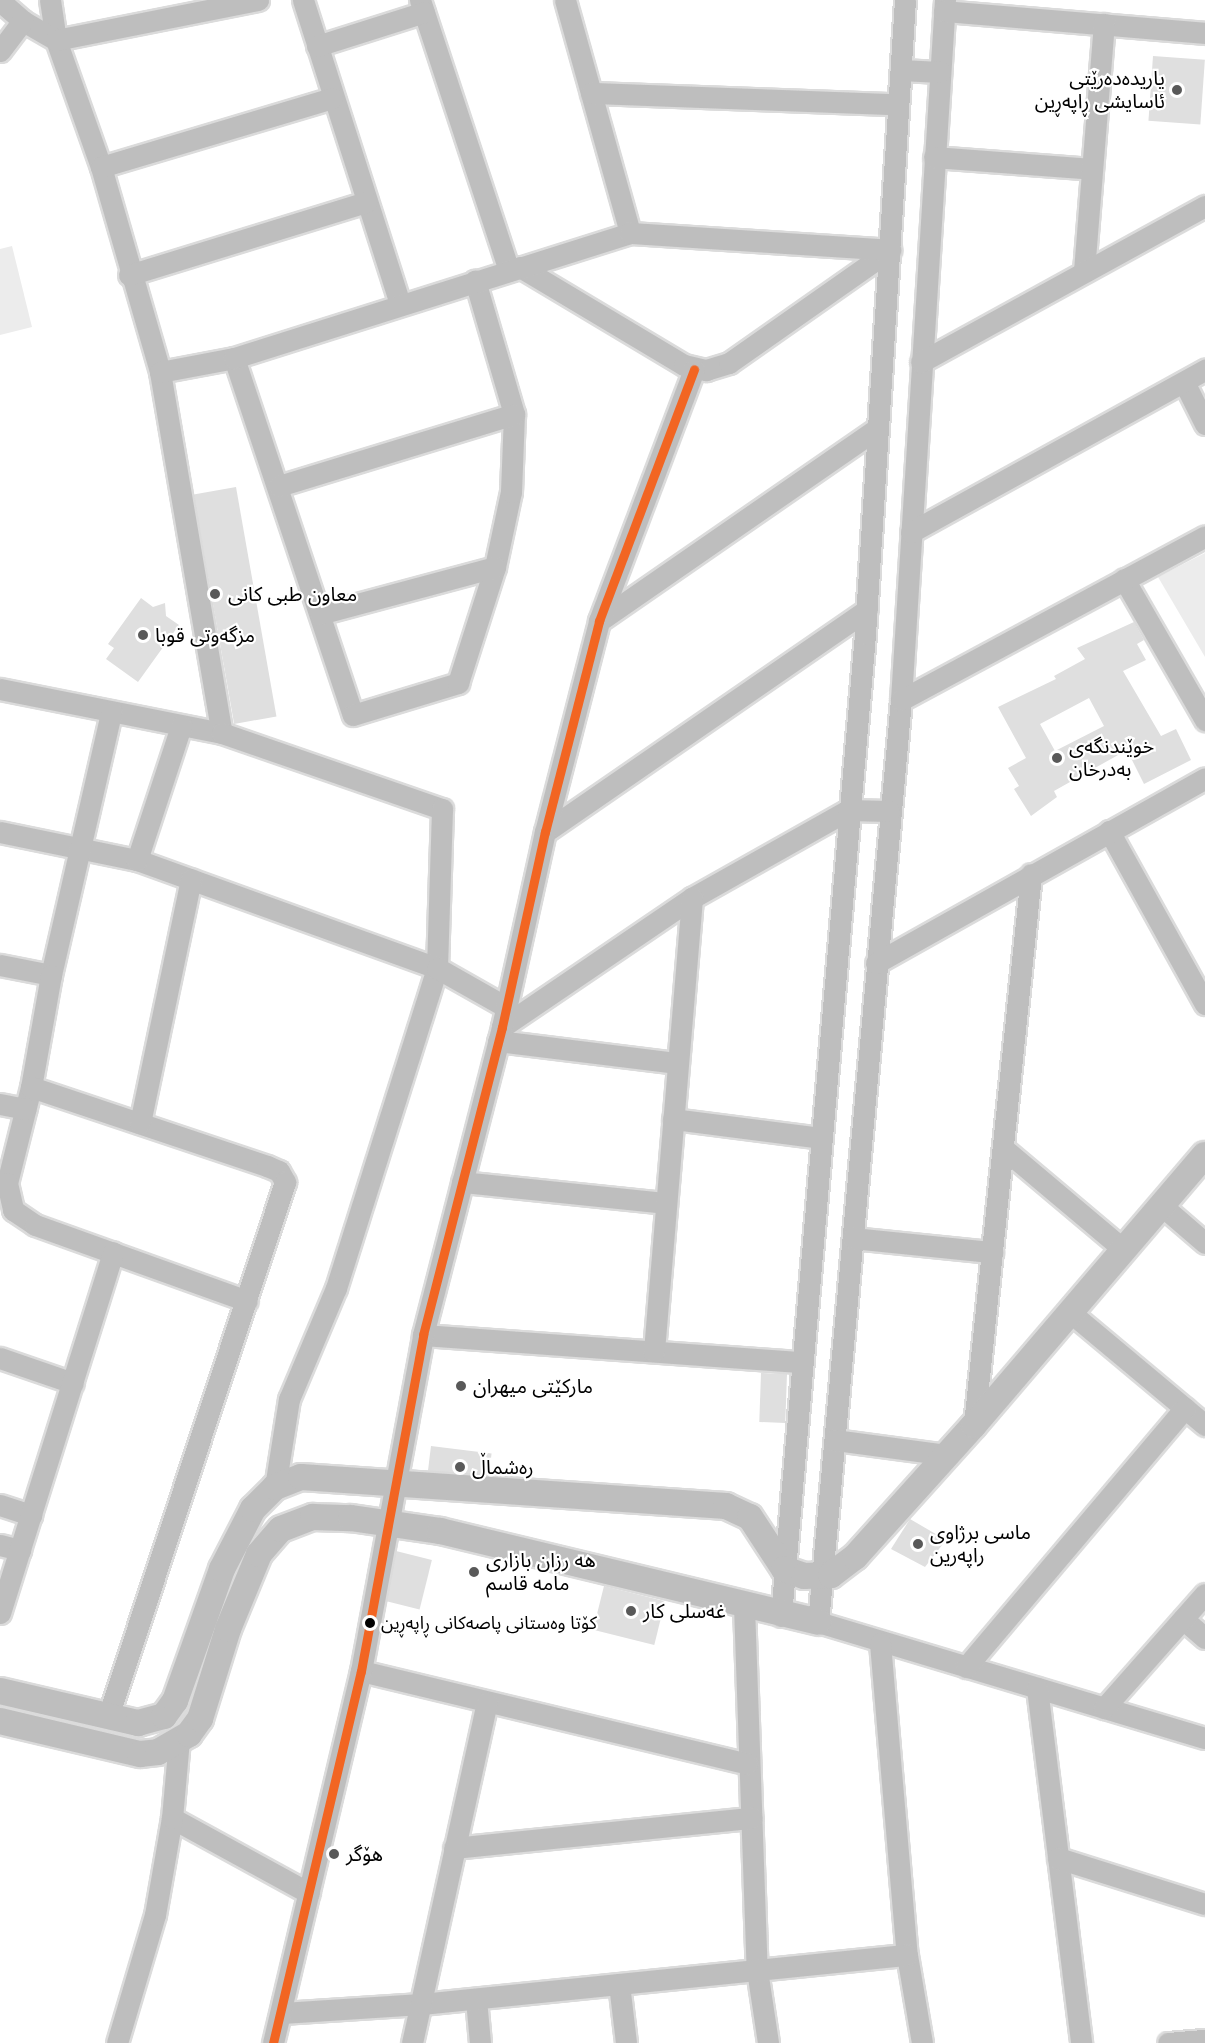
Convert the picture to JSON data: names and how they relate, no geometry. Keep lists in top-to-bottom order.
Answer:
{
  "places": [
    "یاریدەدەرێتی ئاسایشی ڕاپەڕین",
    "معاون طبی کانی",
    "مزگەوتی قوبا",
    "خوێندنگەی بەدرخان",
    "مارکێتی میهران",
    "رەشماڵ",
    "ماسی برژاوی راپەرین",
    "هه رزان بازارى مامه قاسم",
    "غەسلی کار",
    "كۆتا وەستانی پاصەکانی ڕاپەڕین",
    "هۆگر"
  ]
}
